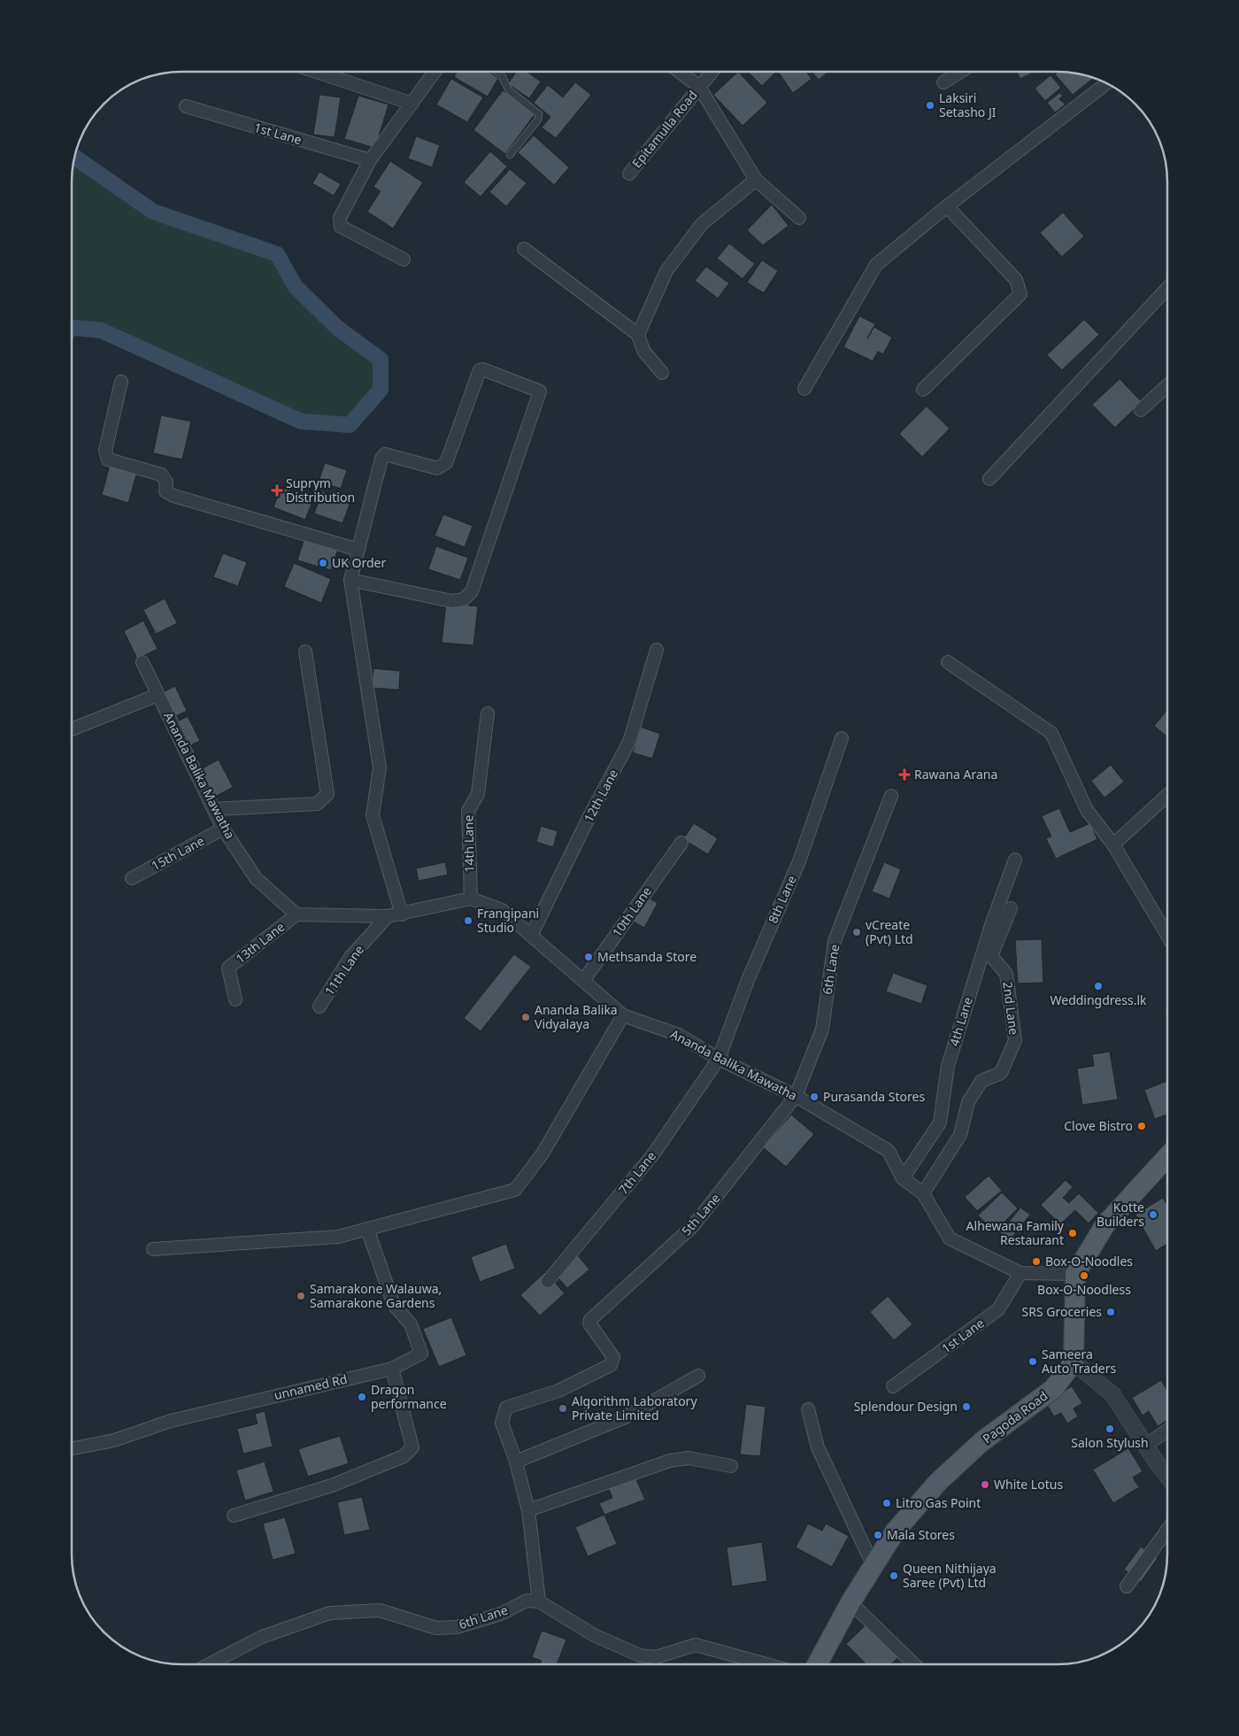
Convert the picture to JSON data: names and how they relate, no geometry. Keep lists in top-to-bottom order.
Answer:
{
  "streets": {
    "main road": ["Pagoda Road"],
    "street": [
      "Epitamulla Road",
      "1st Lane",
      "Ananda Balika Mawatha",
      "12th Lane",
      "14th Lane",
      "15th Lane",
      "8th Lane",
      "10th Lane",
      "13th Lane",
      "6th Lane",
      "11th Lane",
      "2nd Lane",
      "4th Lane",
      "7th Lane",
      "5th Lane",
      "unnamed Rd"
    ]
  },
  "crossings": [
    ["1st Lane", "Ananda Balika Mawatha"],
    ["Ananda Balika Mawatha", "12th Lane"],
    ["Ananda Balika Mawatha", "14th Lane"],
    ["Ananda Balika Mawatha", "15th Lane"],
    ["Ananda Balika Mawatha", "8th Lane"],
    ["Ananda Balika Mawatha", "10th Lane"],
    ["Ananda Balika Mawatha", "13th Lane"],
    ["Ananda Balika Mawatha", "6th Lane"],
    ["Ananda Balika Mawatha", "2nd Lane"],
    ["Ananda Balika Mawatha", "4th Lane"],
    ["Ananda Balika Mawatha", "7th Lane"],
    ["Ananda Balika Mawatha", "5th Lane"],
    ["8th Lane", "7th Lane"],
    ["6th Lane", "5th Lane"]
  ],
  "places": {
    "other": [
      "Laksiri Setasho JI",
      "UK Order",
      "Frangipani Studio",
      "vCreate (Pvt) Ltd",
      "Methsanda Store",
      "Weddingdress.lk",
      "Ananda Balika Vidyalaya",
      "Purasanda Stores",
      "Clove Bistro",
      "Kotte Builders",
      "Alhewana Family Restaurant",
      "Box-O-Noodles",
      "Box-O-Noodless",
      "Samarakone Walauwa, Samarakone Gardens",
      "SRS Groceries",
      "Sameera Auto Traders",
      "Dragon performance",
      "Splendour Design",
      "Algorithm Laboratory Private Limited",
      "Salon Stylush",
      "White Lotus",
      "Litro Gas Point",
      "Mala Stores",
      "Queen Nithijaya Saree (Pvt) Ltd"
    ],
    "health": ["Suprym Distribution", "Rawana Arana"]
  }
}
